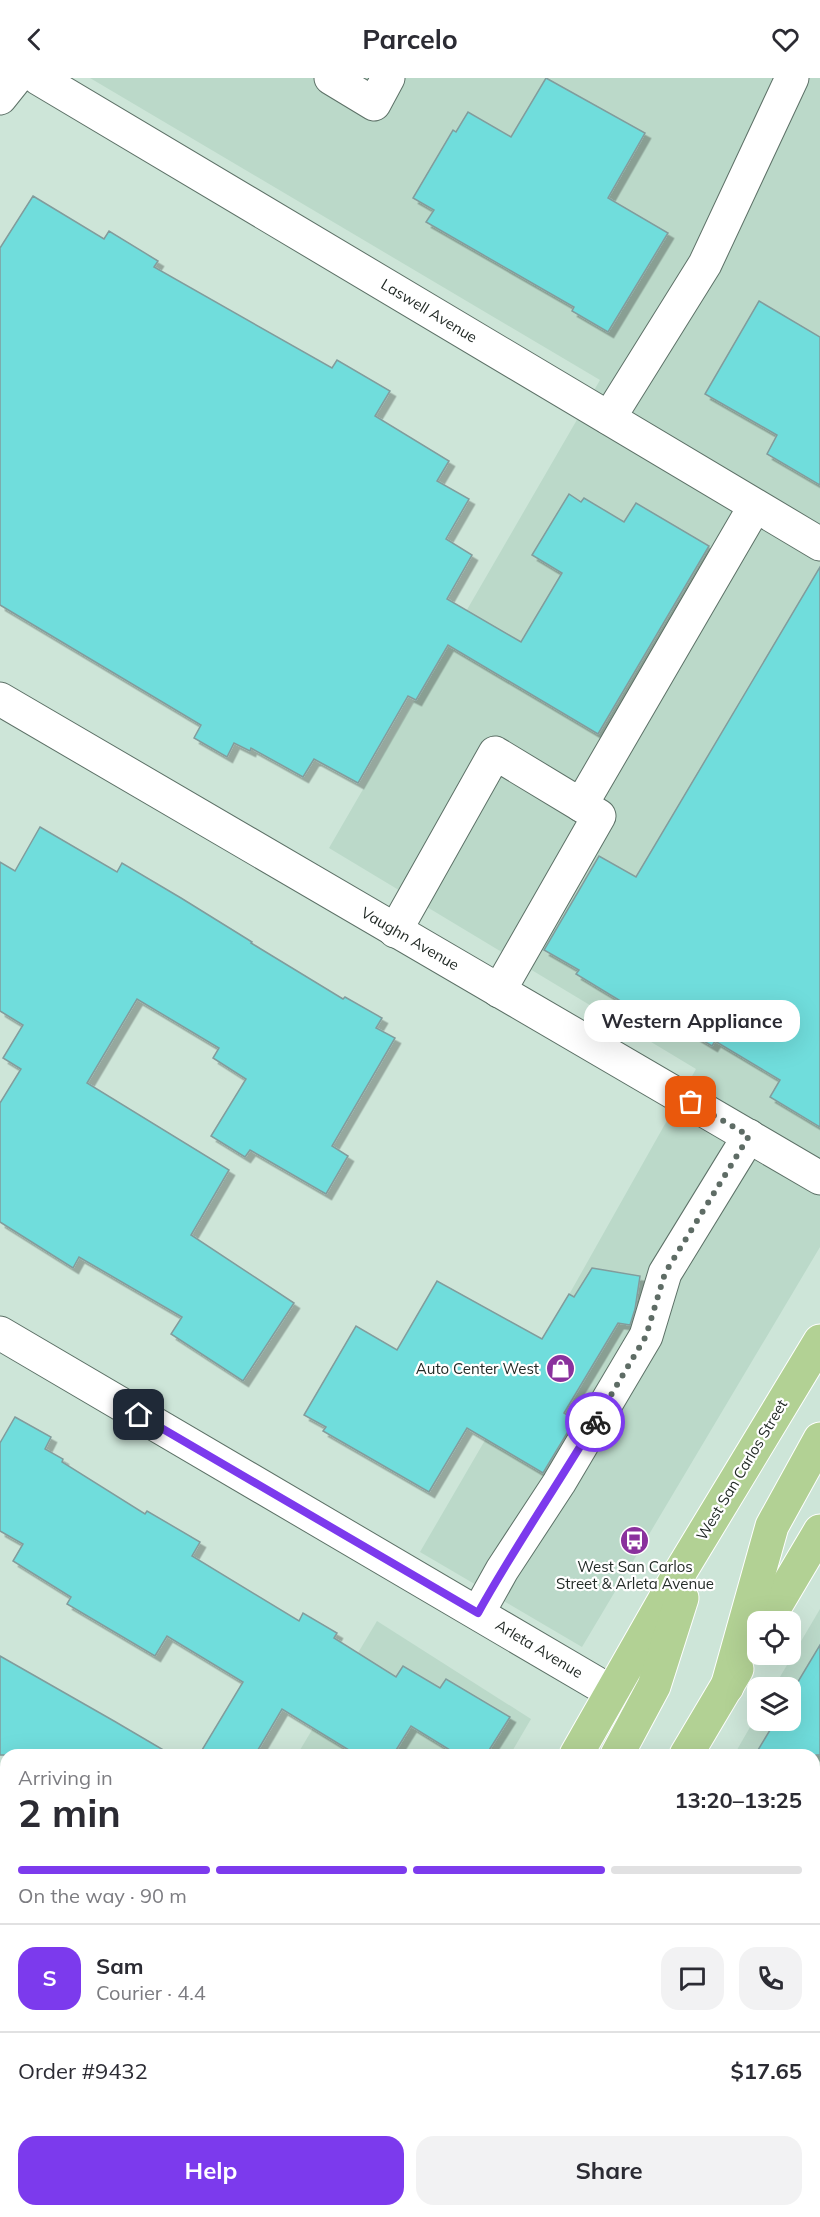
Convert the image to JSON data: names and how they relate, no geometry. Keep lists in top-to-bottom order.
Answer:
{
  "streets": {
    "main road": ["West San Carlos Street"],
    "street": ["Laswell Avenue", "Vaughn Avenue", "Arleta Avenue"]
  },
  "crossings": [
    ["West San Carlos Street", "Arleta Avenue"]
  ],
  "places": {
    "other": ["Western Appliance"],
    "shop": ["Auto Center West"],
    "bus stop": ["West San Carlos Street & Arleta Avenue"]
  },
  "page": {
    "header": "Parcelo",
    "bubble": "Western Appliance",
    "heading": ["2 min", "Arriving in", "13:20–13:25"],
    "panel": [
      "Sam",
      "Courier · 4.4",
      "Order #9432",
      "$17.65"
    ],
    "bar": "On the way · 90 m",
    "round": "S",
    "buttons": ["Help", "Share"]
  }
}
